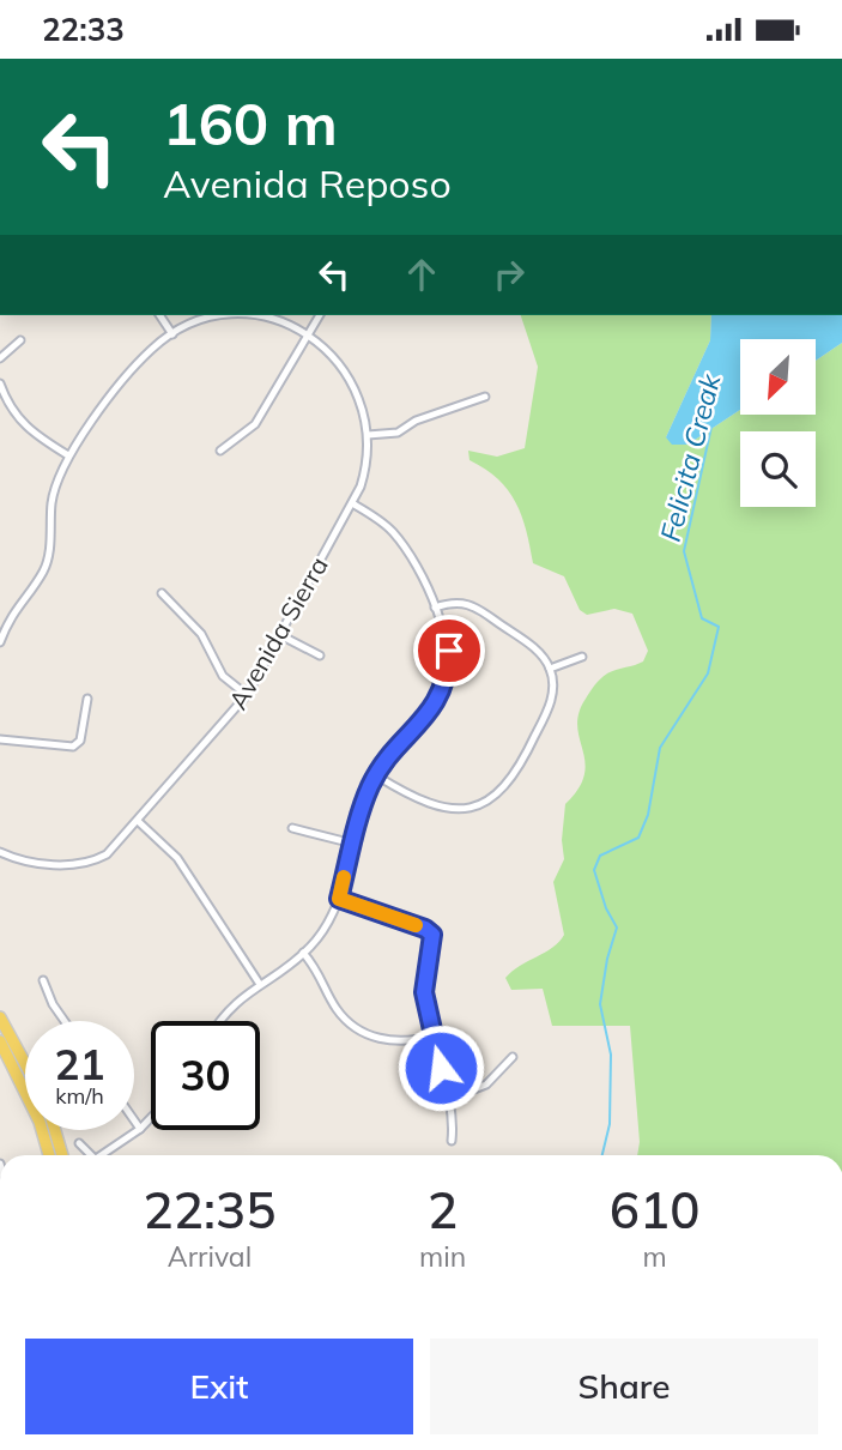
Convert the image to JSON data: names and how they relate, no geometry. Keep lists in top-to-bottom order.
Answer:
{
  "streets": {
    "street": ["Avenida Sierra"]
  },
  "water": ["Felicita Creak"],
  "north": "bottom left",
  "page": {
    "status": "22:33",
    "turn": ["160 m", "Avenida Reposo"],
    "speed": "21 km/h",
    "limit": "30",
    "eta": [
      "22:35",
      "Arrival",
      "2",
      "min",
      "610",
      "m"
    ],
    "buttons": ["Exit", "Share"]
  }
}
